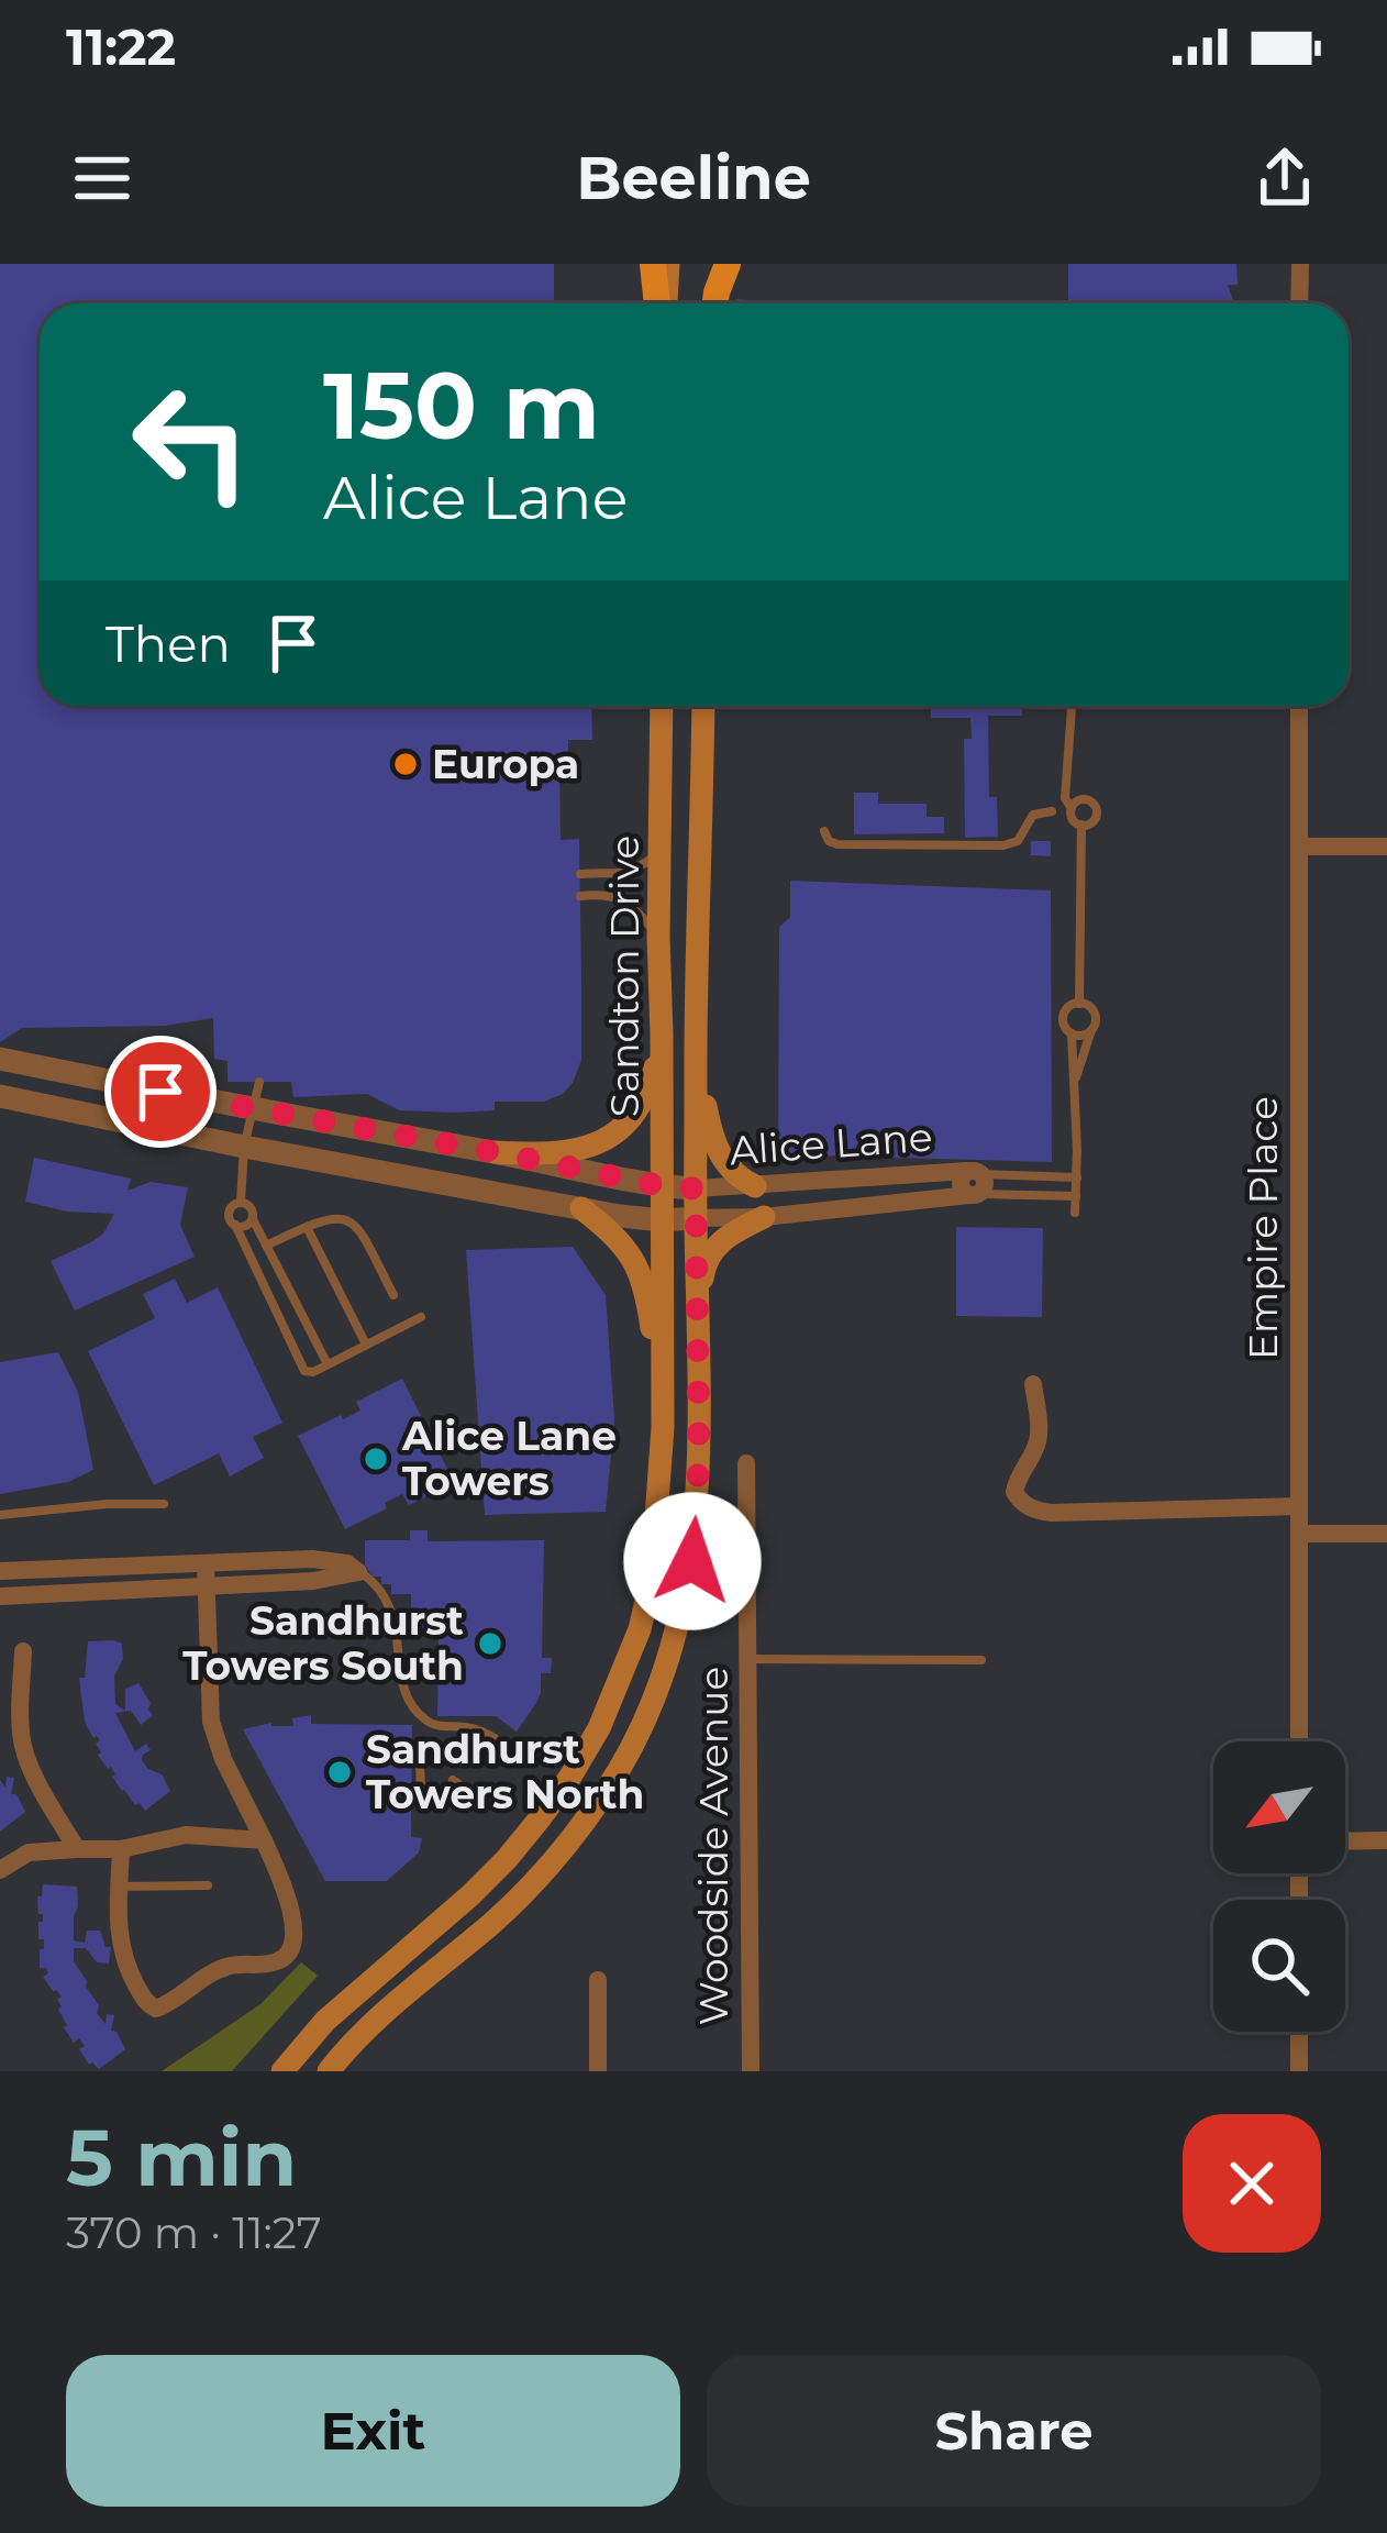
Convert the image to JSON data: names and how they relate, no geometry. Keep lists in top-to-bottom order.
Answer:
{
  "streets": {
    "main road": ["Sandton Drive"],
    "street": ["Alice Lane", "Empire Place", "Woodside Avenue"]
  },
  "crossings": [
    ["Sandton Drive", "Alice Lane"]
  ],
  "places": [
    "Europa",
    "Alice Lane Towers",
    "Sandhurst Towers South",
    "Sandhurst Towers North"
  ],
  "north": "bottom left",
  "page": {
    "status": "11:22",
    "header": "Beeline",
    "turn": ["150 m", "Alice Lane"],
    "then": "Then",
    "heading": ["5 min", "370 m · 11:27"],
    "buttons": ["Exit", "Share"]
  }
}
